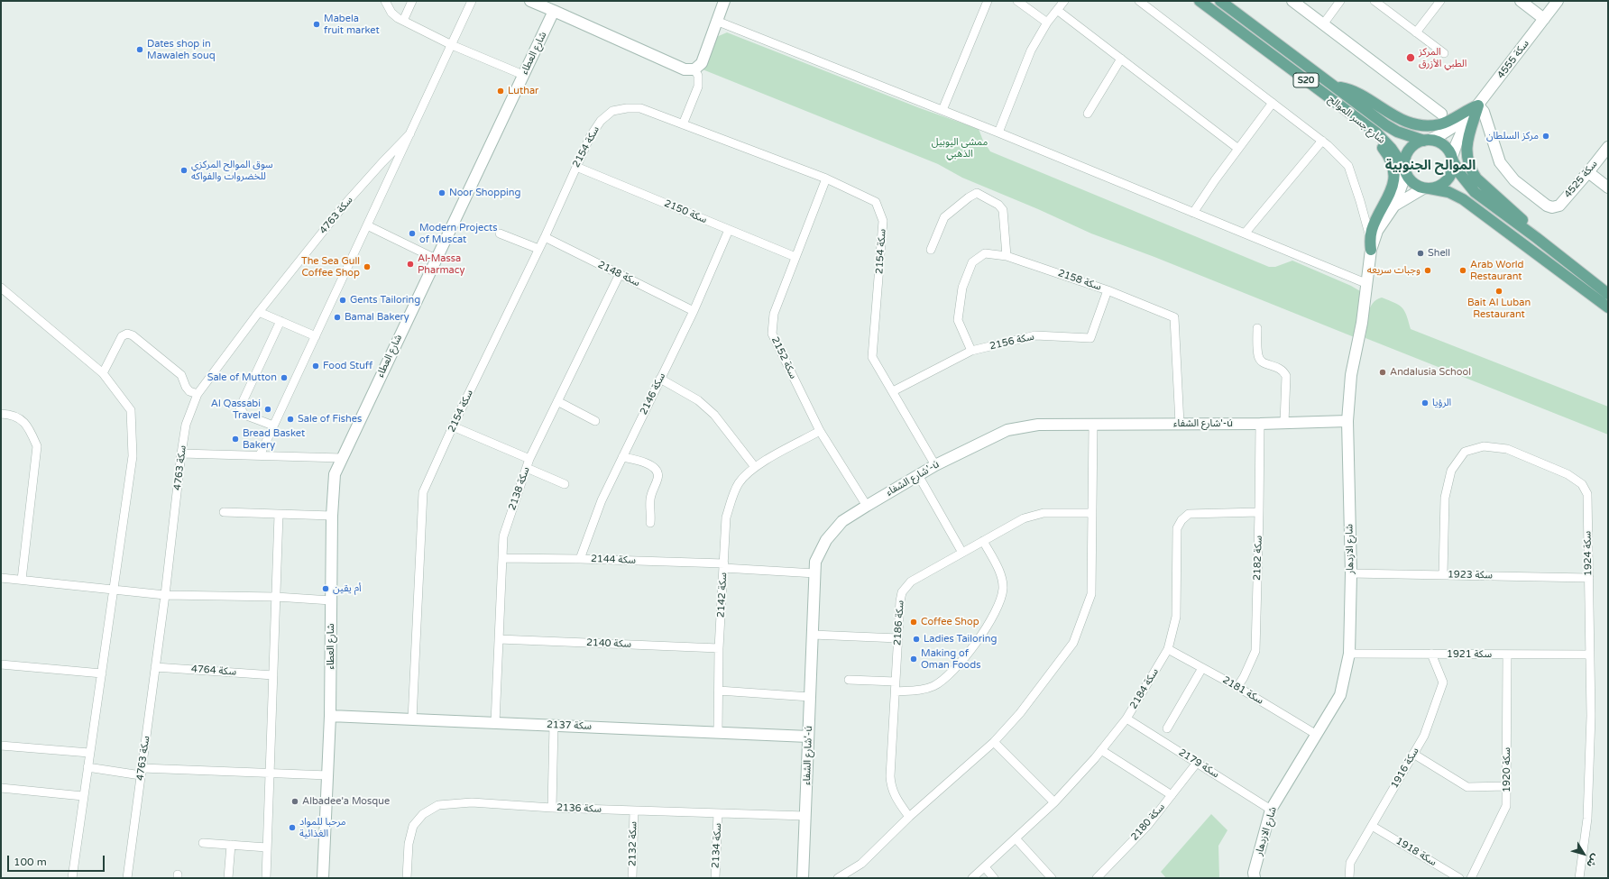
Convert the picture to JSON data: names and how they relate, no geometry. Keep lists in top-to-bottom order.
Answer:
{
  "streets": {
    "main road": ["S20", "شارع جسر الموالح"],
    "street": [
      "شارع العطاء",
      "سكة 4555",
      "سكة 2154",
      "سكة 4525",
      "سكة 2150",
      "سكة 4763",
      "سكة 2148",
      "سكة 2158",
      "سكة 2156",
      "سكة 2152",
      "سكة 2146",
      "شارع الشفاء'-ú",
      "سكة 2138",
      "شارع الازدهار",
      "سكة 1924",
      "سكة 2182",
      "سكة 2144",
      "سكة 1923",
      "سكة 2142",
      "سكة 2186",
      "سكة 2140",
      "سكة 1921",
      "سكة 4764",
      "سكة 2184",
      "سكة 2181",
      "سكة 2137",
      "سكة 2179",
      "سكة 1916",
      "سكة 1920",
      "سكة 2136",
      "سكة 2180",
      "سكة 2132",
      "سكة 2134",
      "سكة 1918"
    ]
  },
  "crossings": [
    ["شارع العطاء", "سكة 2137"],
    ["سكة 4555", "S20"],
    ["سكة 4555", "شارع جسر الموالح"],
    ["سكة 4555", "سكة 4525"],
    ["سكة 4555", "شارع الازدهار"],
    ["S20", "شارع جسر الموالح"],
    ["S20", "شارع الازدهار"],
    ["شارع جسر الموالح", "شارع الازدهار"],
    ["سكة 2154", "سكة 2150"],
    ["سكة 2154", "سكة 2148"],
    ["سكة 2154", "سكة 2156"],
    ["سكة 2154", "سكة 2152"],
    ["سكة 2154", "شارع الشفاء'-ú"],
    ["سكة 2154", "سكة 2137"],
    ["سكة 2150", "سكة 2152"],
    ["سكة 2150", "سكة 2146"],
    ["سكة 4763", "سكة 4764"],
    ["سكة 2148", "سكة 2146"],
    ["سكة 2148", "سكة 2138"],
    ["سكة 2158", "سكة 2156"],
    ["سكة 2158", "شارع الشفاء'-ú"],
    ["سكة 2152", "شارع الشفاء'-ú"],
    ["سكة 2152", "سكة 2142"],
    ["سكة 2146", "سكة 2144"],
    ["شارع الشفاء'-ú", "شارع الازدهار"],
    ["شارع الشفاء'-ú", "سكة 2182"],
    ["شارع الشفاء'-ú", "سكة 2144"],
    ["شارع الشفاء'-ú", "سكة 2137"],
    ["شارع الشفاء'-ú", "سكة 2136"],
    ["سكة 2138", "سكة 2144"],
    ["سكة 2138", "سكة 2140"],
    ["سكة 2138", "سكة 2137"],
    ["شارع الازدهار", "سكة 1923"],
    ["شارع الازدهار", "سكة 1921"],
    ["شارع الازدهار", "سكة 2181"],
    ["شارع الازدهار", "سكة 2179"],
    ["سكة 1924", "سكة 1923"],
    ["سكة 1924", "سكة 1921"],
    ["سكة 2182", "سكة 2184"],
    ["سكة 2182", "سكة 2181"],
    ["سكة 2144", "سكة 2142"],
    ["سكة 2142", "سكة 2140"],
    ["سكة 2142", "سكة 2137"],
    ["سكة 1921", "سكة 1916"],
    ["سكة 1921", "سكة 1920"],
    ["سكة 2184", "سكة 2181"],
    ["سكة 2184", "سكة 2179"],
    ["سكة 2179", "سكة 2180"],
    ["سكة 1916", "سكة 1918"],
    ["سكة 2136", "سكة 2132"],
    ["سكة 2136", "سكة 2134"]
  ],
  "districts": ["الموالح الجنوبية"],
  "parks": ["ممشى اليوبيل الذهبي"],
  "places": [
    "Mabela fruit market",
    "Dates shop in Mawaleh souq",
    "المركز الطبي الأزرق",
    "Luthar",
    "مركز السلطان",
    "سوق الموالح المركزي للخضروات والفواكه",
    "Noor Shopping",
    "Modern Projects of Muscat",
    "Shell",
    "Al-Massa Pharmacy",
    "The Sea Gull Coffee Shop",
    "وجبات سريعه",
    "Arab World Restaurant",
    "Bait Al Luban Restaurant",
    "Gents Tailoring",
    "Bamal Bakery",
    "Food Stuff",
    "Andalusia School",
    "Sale of Mutton",
    "الرؤيا",
    "Al Qassabi Travel",
    "Sale of Fishes",
    "Bread Basket Bakery",
    "أم يقين",
    "Coffee Shop",
    "Ladies Tailoring",
    "Making of Oman Foods",
    "Albadee'a Mosque",
    "مرحبا للمواد الغذائية"
  ],
  "scale_bar": "100 m",
  "north": "bottom right"
}
